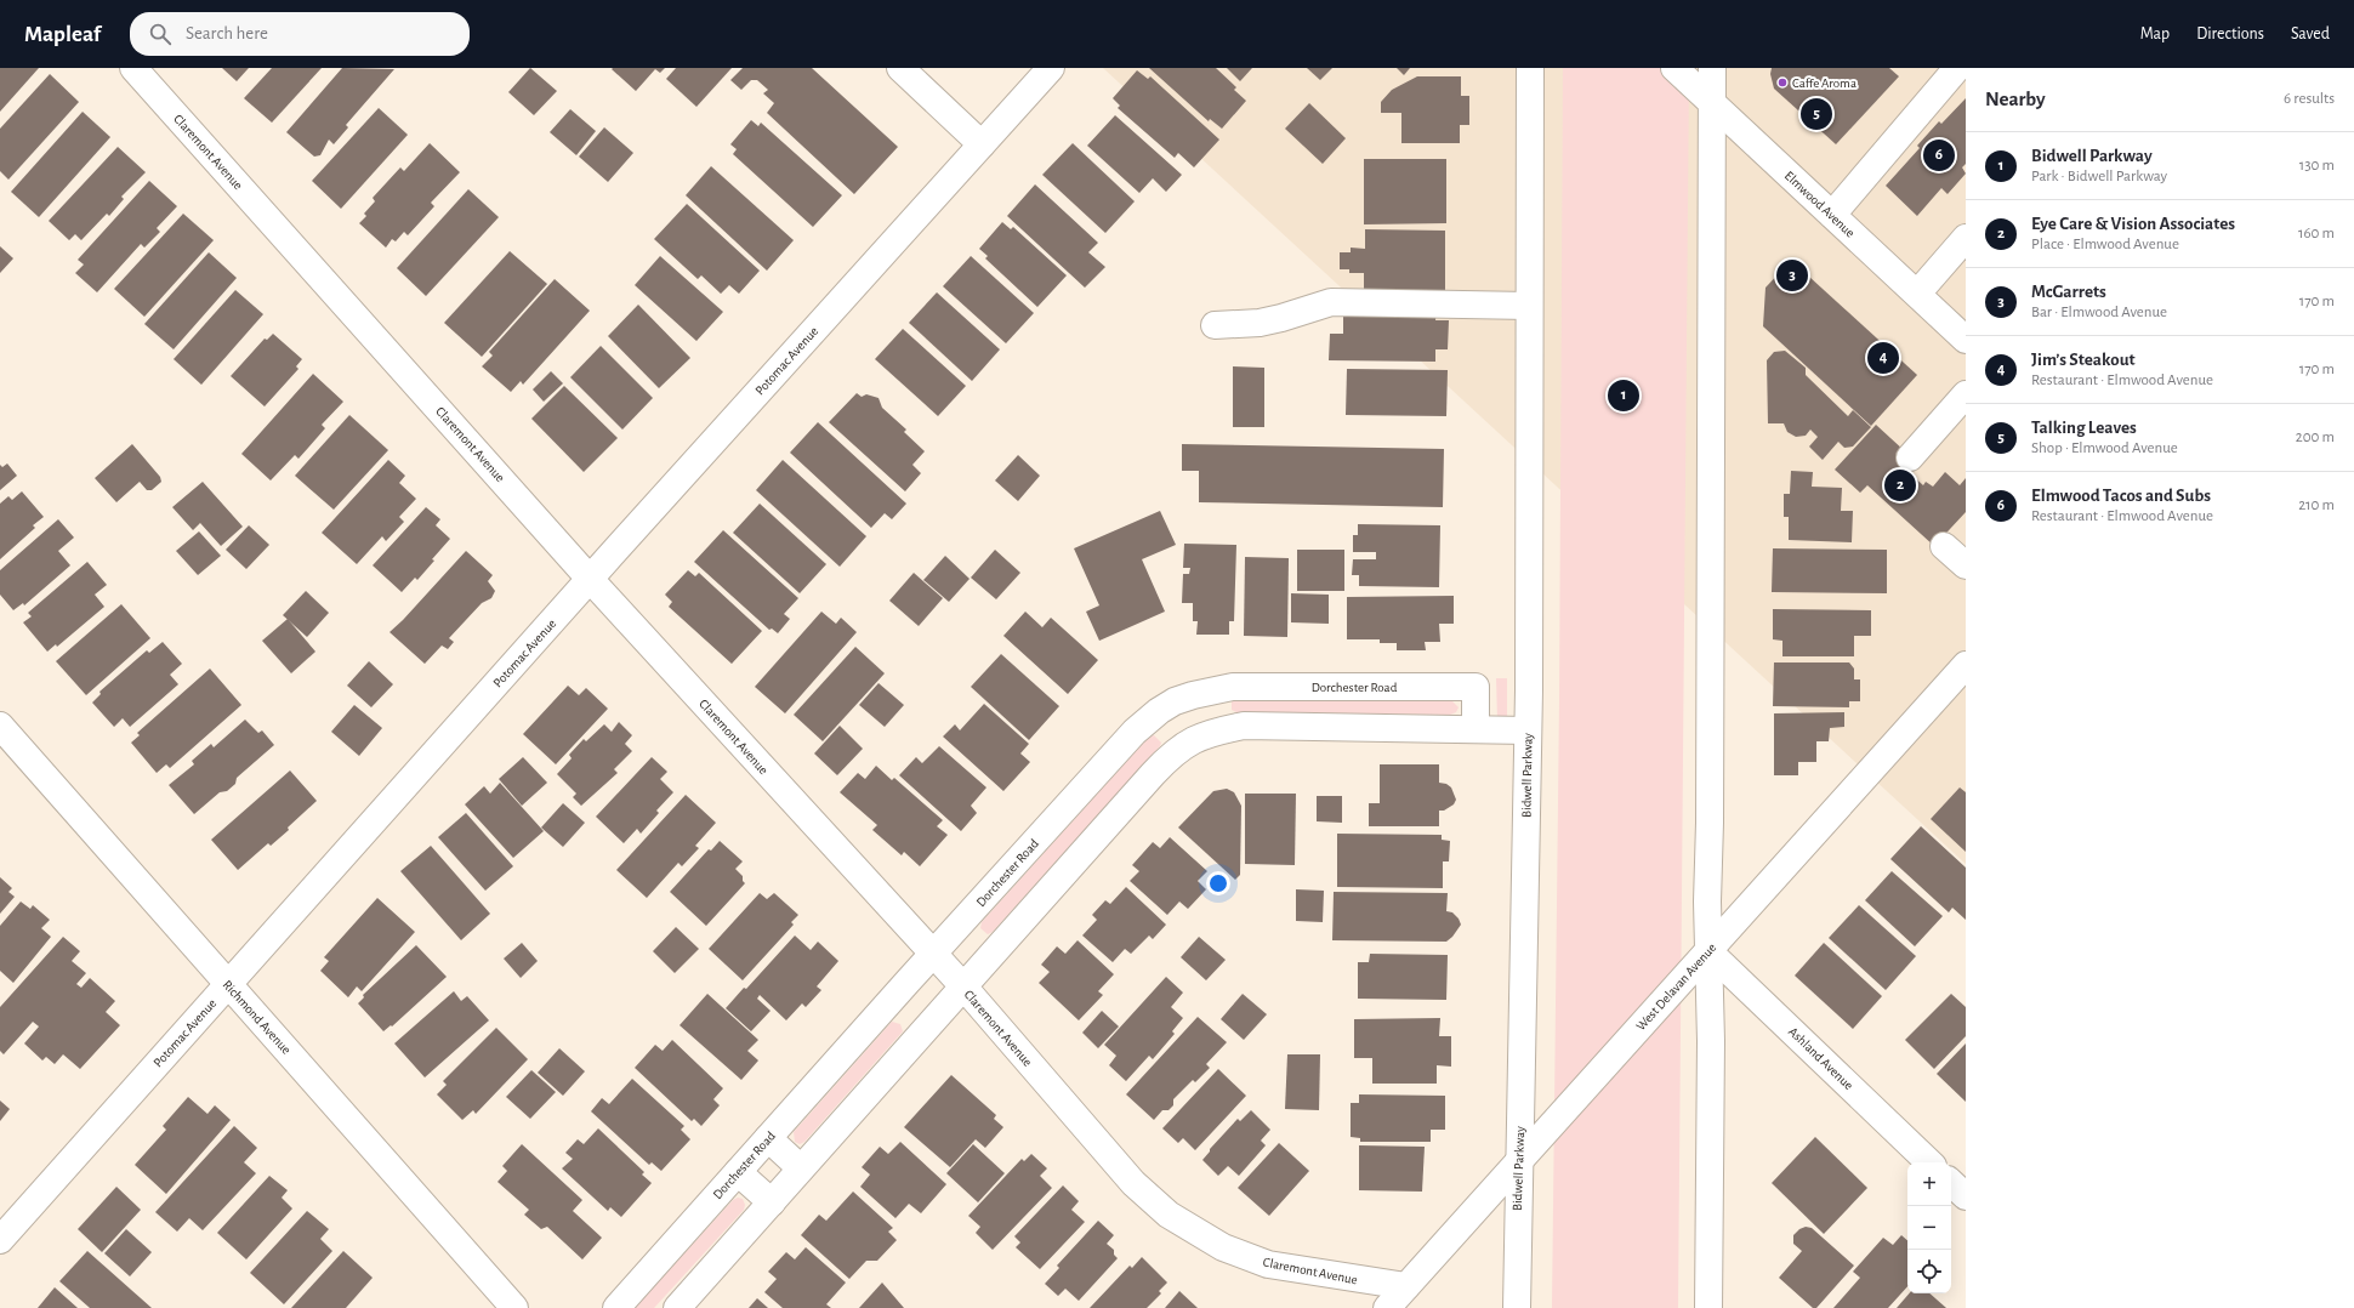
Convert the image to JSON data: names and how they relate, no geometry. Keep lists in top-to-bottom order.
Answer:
{
  "streets": {
    "street": [
      "Claremont Avenue",
      "Elmwood Avenue",
      "Potomac Avenue",
      "Dorchester Road",
      "Bidwell Parkway",
      "West Delavan Avenue",
      "Richmond Avenue",
      "Ashland Avenue"
    ]
  },
  "crossings": [
    ["Claremont Avenue", "Potomac Avenue"],
    ["Claremont Avenue", "Dorchester Road"],
    ["Claremont Avenue", "West Delavan Avenue"],
    ["Potomac Avenue", "Richmond Avenue"],
    ["Bidwell Parkway", "West Delavan Avenue"],
    ["West Delavan Avenue", "Ashland Avenue"]
  ],
  "places": ["Caffe Aroma"],
  "page": {
    "header": "Mapleaf",
    "search": "Search here",
    "nav": ["Map", "Directions", "Saved"],
    "heading": ["Nearby", "6 results"],
    "pins": [
      "5",
      "6",
      "3",
      "4",
      "1",
      "2"
    ],
    "list": [
      {
        "mark": "1",
        "name": "Bidwell Parkway",
        "note": "Park · Bidwell Parkway",
        "value": "130 m"
      },
      {
        "mark": "2",
        "name": "Eye Care & Vision Associates",
        "note": "Place · Elmwood Avenue",
        "value": "160 m"
      },
      {
        "mark": "3",
        "name": "McGarrets",
        "note": "Bar · Elmwood Avenue",
        "value": "170 m"
      },
      {
        "mark": "4",
        "name": "Jim’s Steakout",
        "note": "Restaurant · Elmwood Avenue",
        "value": "170 m"
      },
      {
        "mark": "5",
        "name": "Talking Leaves",
        "note": "Shop · Elmwood Avenue",
        "value": "200 m"
      },
      {
        "mark": "6",
        "name": "Elmwood Tacos and Subs",
        "note": "Restaurant · Elmwood Avenue",
        "value": "210 m"
      }
    ],
    "map_buttons": ["+", "−"]
  }
}
